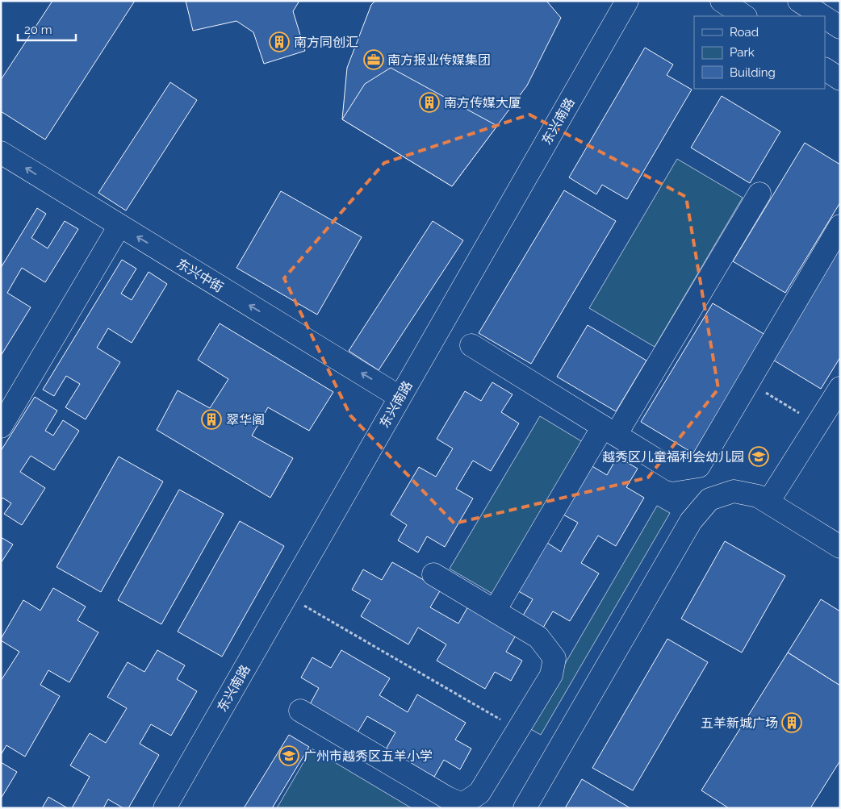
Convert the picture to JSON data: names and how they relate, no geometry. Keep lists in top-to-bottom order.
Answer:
{
  "streets": {
    "main road": ["东兴南路", "东兴中街"]
  },
  "crossings": [
    ["东兴南路", "东兴中街"]
  ],
  "one_way": ["东兴中街"],
  "places": {
    "building": [
      "南方同创汇",
      "南方传媒大厦",
      "翠华阁",
      "五羊新城广场"
    ],
    "office": ["南方报业传媒集团"],
    "school or university": ["越秀区儿童福利会幼儿园", "广州市越秀区五羊小学"]
  },
  "legend": ["Road", "Park", "Building"],
  "scale_bar": "20 m"
}
